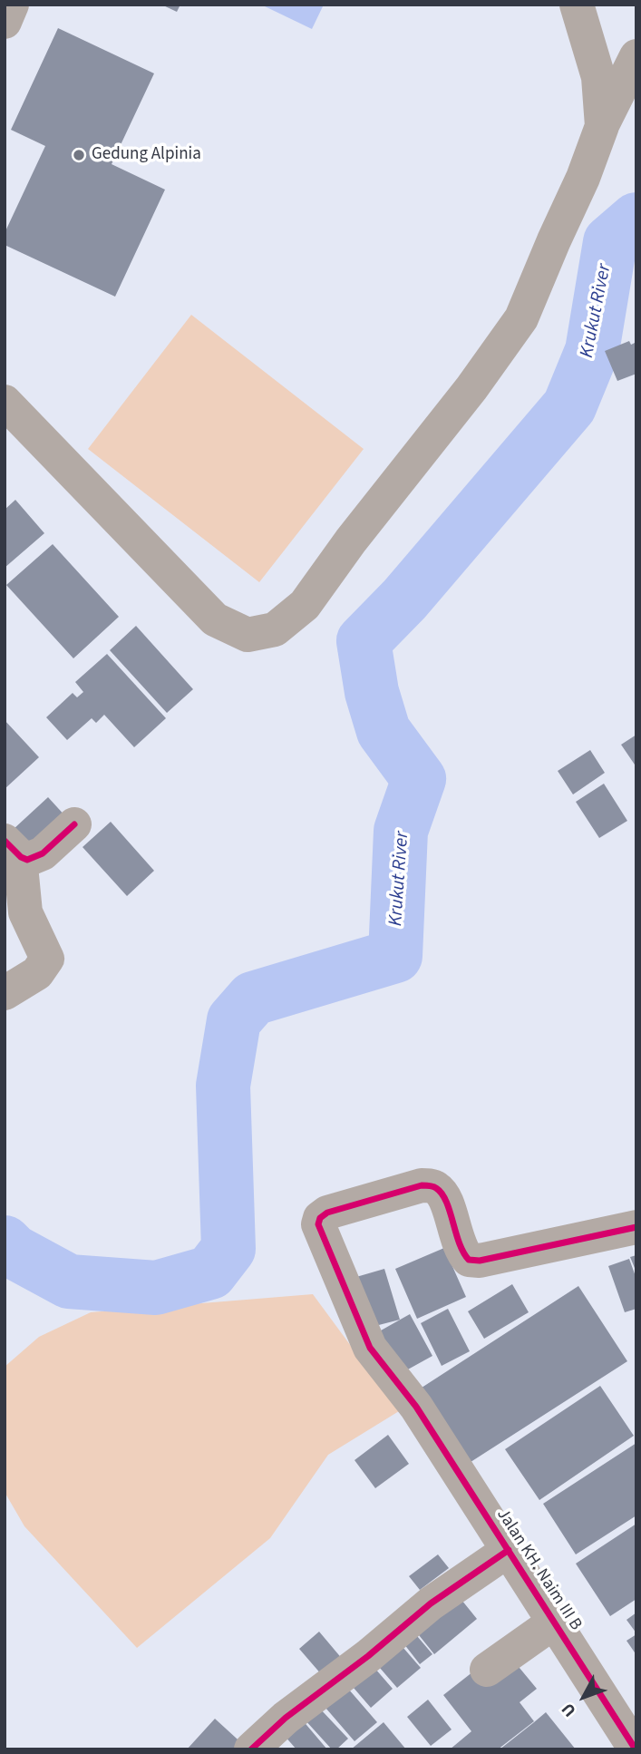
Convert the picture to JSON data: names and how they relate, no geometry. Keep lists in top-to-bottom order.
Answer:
{
  "streets": {
    "street": ["Jalan KH. Naim III B"]
  },
  "water": ["Krukut River"],
  "places": ["Gedung Alpinia"],
  "north": "bottom left"
}
